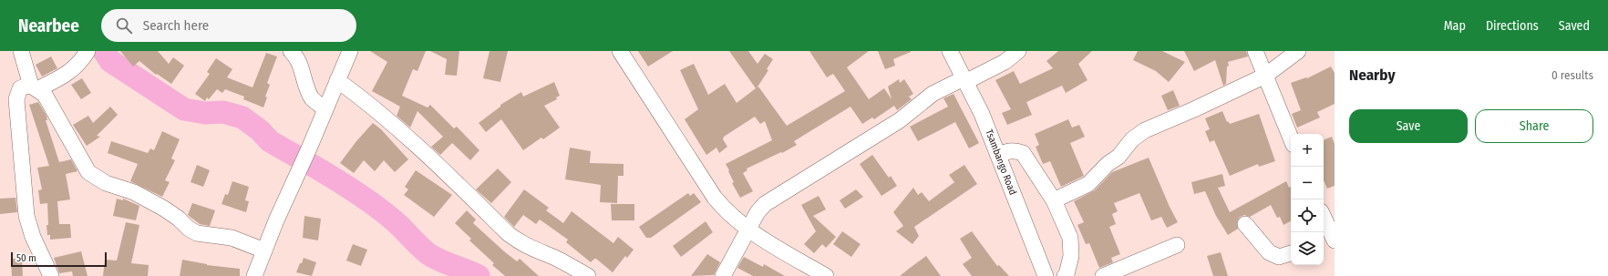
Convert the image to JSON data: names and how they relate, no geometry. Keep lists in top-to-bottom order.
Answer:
{
  "streets": {
    "street": ["Tsambango Road"]
  },
  "scale_bar": "50 m",
  "page": {
    "header": "Nearbee",
    "search": "Search here",
    "nav": ["Map", "Directions", "Saved"],
    "heading": ["Nearby", "0 results"],
    "buttons": ["Save", "Share"],
    "map_buttons": ["+", "−"],
    "scale": "50 m"
  }
}
